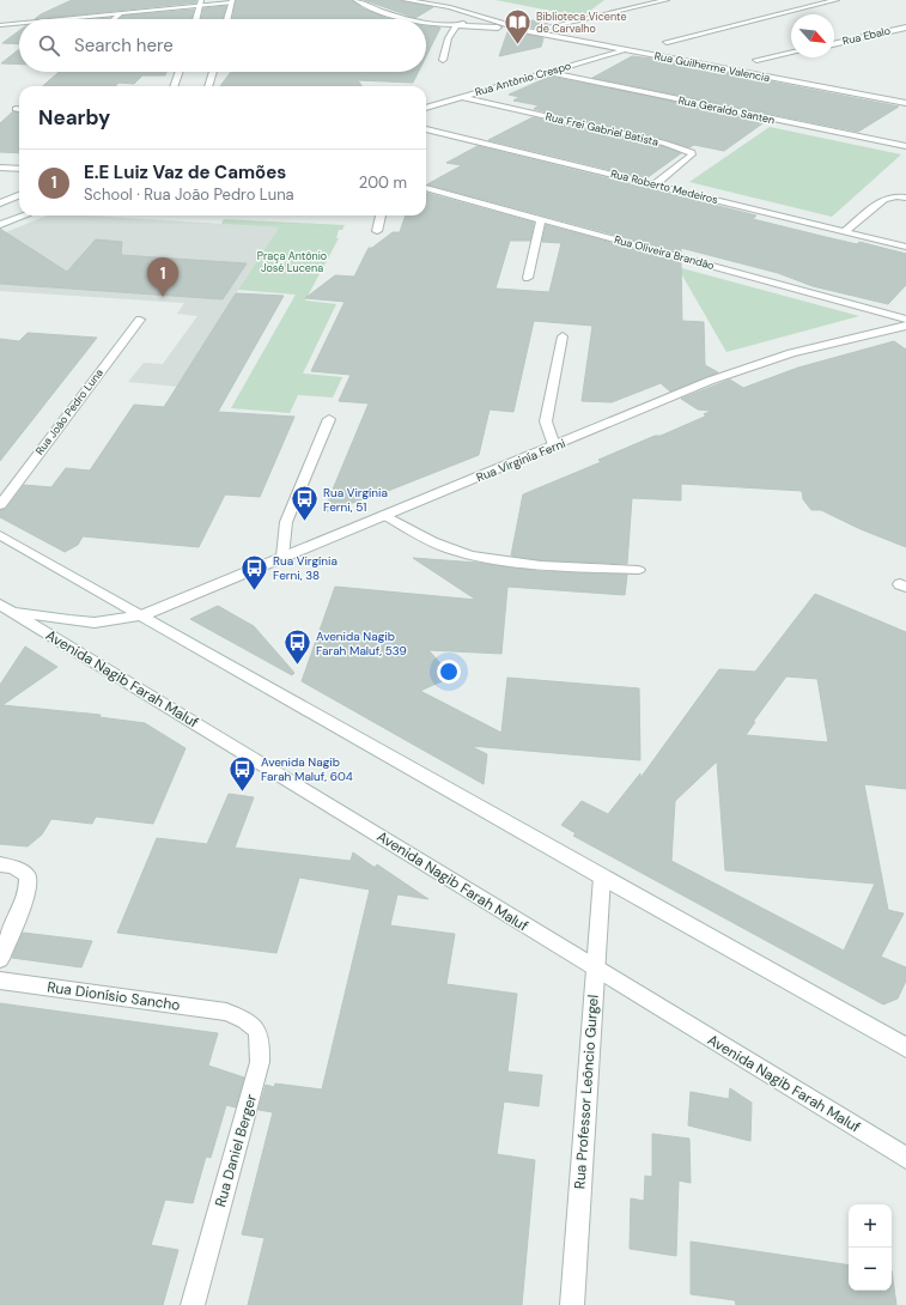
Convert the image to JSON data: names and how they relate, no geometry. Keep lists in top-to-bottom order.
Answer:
{
  "streets": {
    "street": [
      "Rua Ebalo",
      "Rua Guilherme Valencia",
      "Rua Antônio Crespo",
      "Rua Geraldo Santen",
      "Rua Frei Gabriel Batista",
      "Rua Roberto Medeiros",
      "Rua Oliveira Brandão",
      "Rua João Pedro Luna",
      "Rua Virginía Ferni",
      "Avenida Nagib Farah Maluf",
      "Rua Dionísio Sancho",
      "Rua Professor Leôncio Gurgel",
      "Rua Daniel Berger"
    ]
  },
  "crossings": [
    ["Rua Guilherme Valencia", "Rua Antônio Crespo"],
    ["Rua Antônio Crespo", "Rua Geraldo Santen"],
    ["Rua Antônio Crespo", "Rua Frei Gabriel Batista"],
    ["Rua Frei Gabriel Batista", "Rua Roberto Medeiros"],
    ["Rua Virginía Ferni", "Avenida Nagib Farah Maluf"],
    ["Avenida Nagib Farah Maluf", "Rua Professor Leôncio Gurgel"],
    ["Rua Dionísio Sancho", "Rua Daniel Berger"]
  ],
  "parks": ["Praça Antônio José Lucena"],
  "places": {
    "library": ["Biblioteca Vicente de Carvalho"],
    "bus stop": [
      "Rua Virgínia Ferni, 51",
      "Rua Virgínia Ferni, 38",
      "Avenida Nagib Farah Maluf, 539",
      "Avenida Nagib Farah Maluf, 604"
    ]
  },
  "north": "bottom right",
  "page": {
    "search": "Search here",
    "heading": "Nearby",
    "list": [
      {
        "mark": "1",
        "name": "E.E Luiz Vaz de Camões",
        "note": "School · Rua João Pedro Luna",
        "value": "200 m"
      }
    ],
    "pins": "1",
    "map_buttons": ["+", "−"]
  }
}
